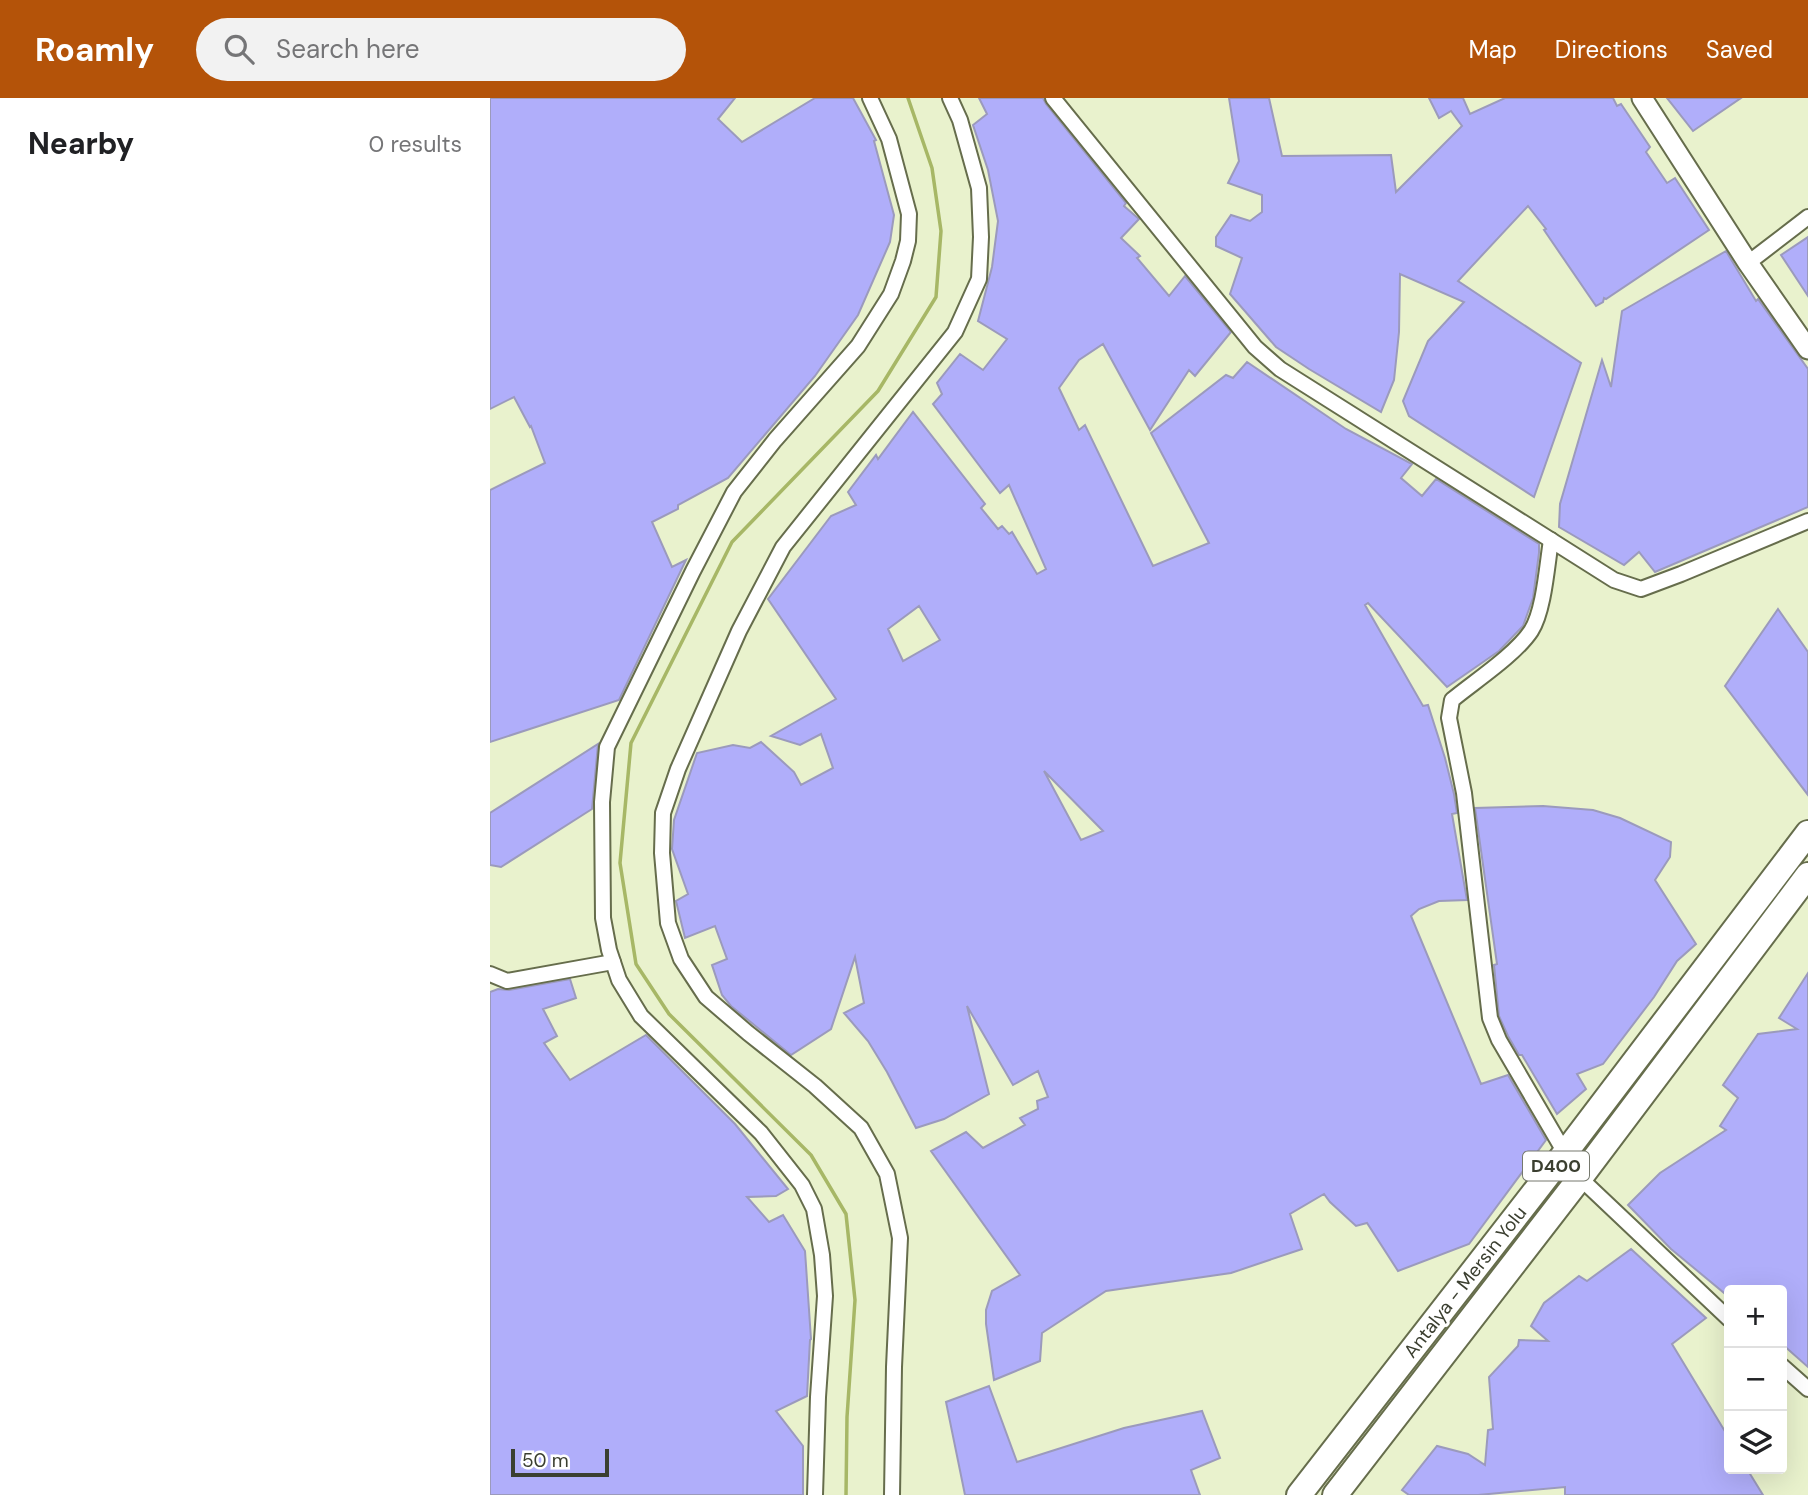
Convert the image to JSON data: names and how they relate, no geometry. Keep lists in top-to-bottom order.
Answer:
{
  "streets": {
    "highway": ["D400", "Antalya - Mersin Yolu"]
  },
  "scale_bar": "50 m",
  "page": {
    "header": "Roamly",
    "search": "Search here",
    "nav": ["Map", "Directions", "Saved"],
    "heading": ["Nearby", "0 results"],
    "map_buttons": ["+", "−"],
    "scale": "50 m"
  }
}
